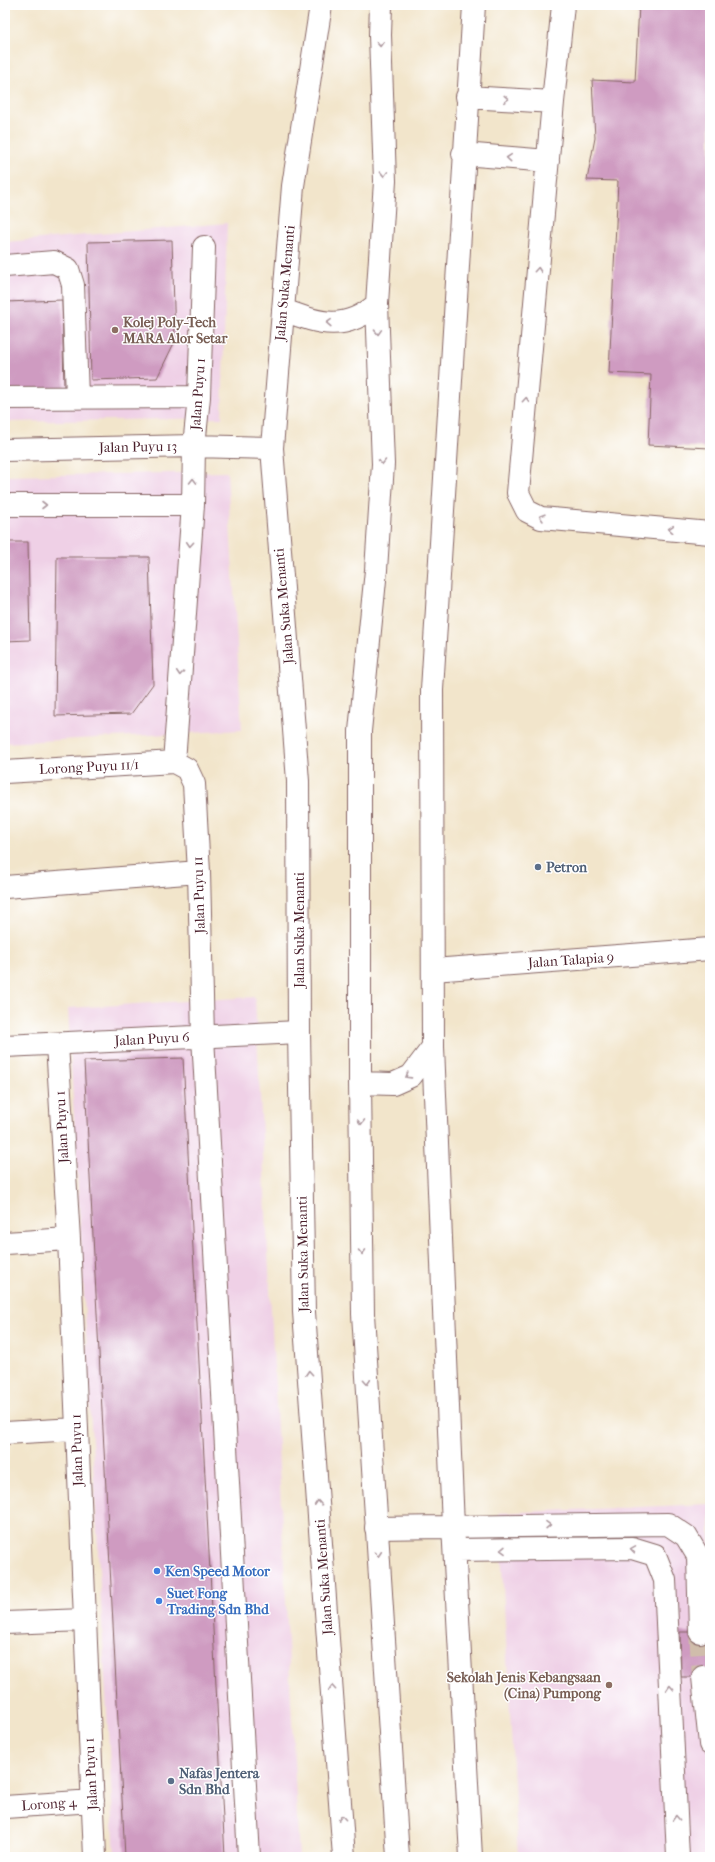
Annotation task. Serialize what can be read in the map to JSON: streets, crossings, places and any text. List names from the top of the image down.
{
  "streets": {
    "street": [
      "Jalan Suka Menanti",
      "Jalan Puyu 1",
      "Jalan Puyu 13",
      "Lorong Puyu 11/1",
      "Jalan Puyu 11",
      "Jalan Talapia 9",
      "Jalan Puyu 6",
      "Lorong 4"
    ]
  },
  "crossings": [
    ["Jalan Suka Menanti", "Jalan Puyu 13"],
    ["Jalan Suka Menanti", "Jalan Puyu 6"],
    ["Jalan Puyu 1", "Jalan Puyu 13"],
    ["Jalan Puyu 1", "Lorong Puyu 11/1"],
    ["Jalan Puyu 1", "Jalan Puyu 11"],
    ["Jalan Puyu 1", "Jalan Puyu 6"],
    ["Jalan Puyu 1", "Lorong 4"],
    ["Lorong Puyu 11/1", "Jalan Puyu 11"],
    ["Jalan Puyu 11", "Jalan Puyu 6"]
  ],
  "places": [
    "Kolej Poly-Tech MARA Alor Setar",
    "Petron",
    "Ken Speed Motor",
    "Suet Fong Trading Sdn Bhd",
    "Sekolah Jenis Kebangsaan (Cina) Pumpong",
    "Nafas Jentera Sdn Bhd"
  ]
}
